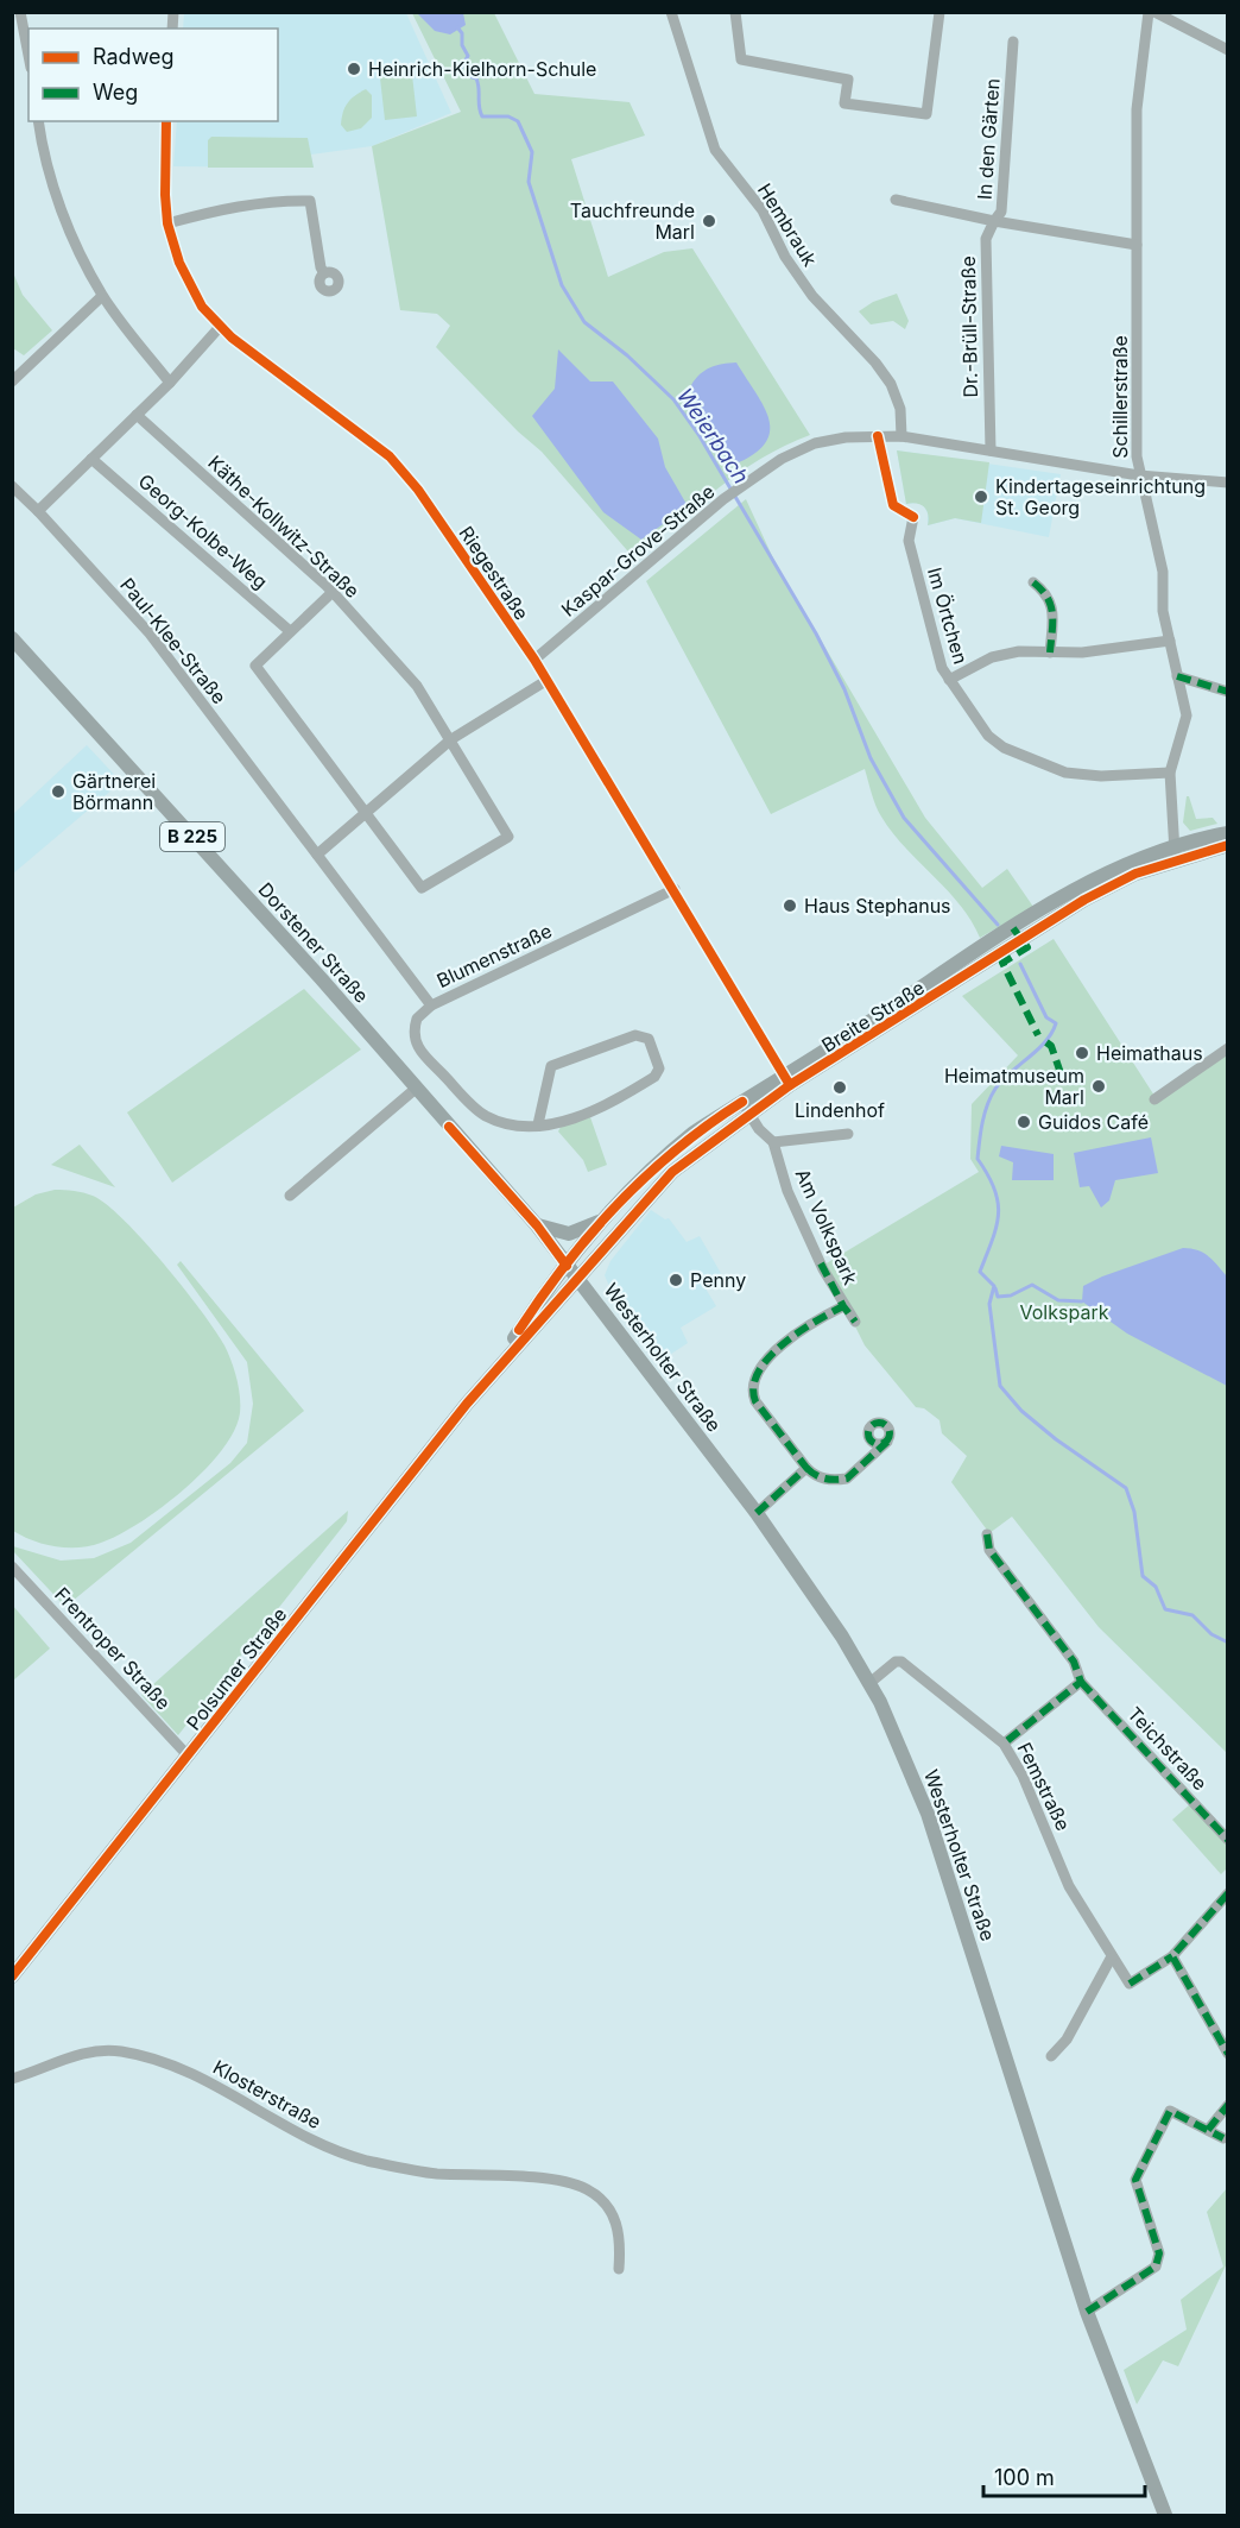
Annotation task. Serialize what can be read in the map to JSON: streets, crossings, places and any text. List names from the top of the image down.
{
  "streets": {
    "main road": [
      "B 225",
      "Dorstener Straße",
      "Breite Straße",
      "Westerholter Straße",
      "Polsumer Straße"
    ],
    "street": [
      "In den Gärten",
      "Hembrauk",
      "Dr.-Brüll-Straße",
      "Schillerstraße",
      "Käthe-Kollwitz-Straße",
      "Georg-Kolbe-Weg",
      "Kaspar-Grove-Straße",
      "Riegestraße",
      "Im Örtchen",
      "Paul-Klee-Straße",
      "Blumenstraße",
      "Am Volkspark",
      "Frentroper Straße",
      "Teichstraße",
      "Femstraße",
      "Klosterstraße"
    ]
  },
  "crossings": [
    ["In den Gärten", "Dr.-Brüll-Straße"],
    ["In den Gärten", "Schillerstraße"],
    ["Hembrauk", "Kaspar-Grove-Straße"],
    ["Dr.-Brüll-Straße", "Kaspar-Grove-Straße"],
    ["Schillerstraße", "Kaspar-Grove-Straße"],
    ["Schillerstraße", "Im Örtchen"],
    ["Schillerstraße", "Breite Straße"],
    ["Kaspar-Grove-Straße", "Riegestraße"],
    ["Riegestraße", "Blumenstraße"],
    ["Riegestraße", "Breite Straße"],
    ["Paul-Klee-Straße", "Blumenstraße"],
    ["Dorstener Straße", "Breite Straße"],
    ["Dorstener Straße", "Westerholter Straße"],
    ["Dorstener Straße", "Polsumer Straße"],
    ["Breite Straße", "Am Volkspark"],
    ["Breite Straße", "Westerholter Straße"],
    ["Breite Straße", "Polsumer Straße"],
    ["Westerholter Straße", "Polsumer Straße"],
    ["Westerholter Straße", "Femstraße"],
    ["Frentroper Straße", "Polsumer Straße"]
  ],
  "water": ["Weierbach"],
  "parks": ["Volkspark"],
  "places": [
    "Heinrich-Kielhorn-Schule",
    "Tauchfreunde Marl",
    "Kindertageseinrichtung St. Georg",
    "Gärtnerei Börmann",
    "Haus Stephanus",
    "Heimathaus",
    "Heimatmuseum Marl",
    "Lindenhof",
    "Guidos Café",
    "Penny"
  ],
  "legend": ["Radweg", "Weg"],
  "scale_bar": "100 m"
}
